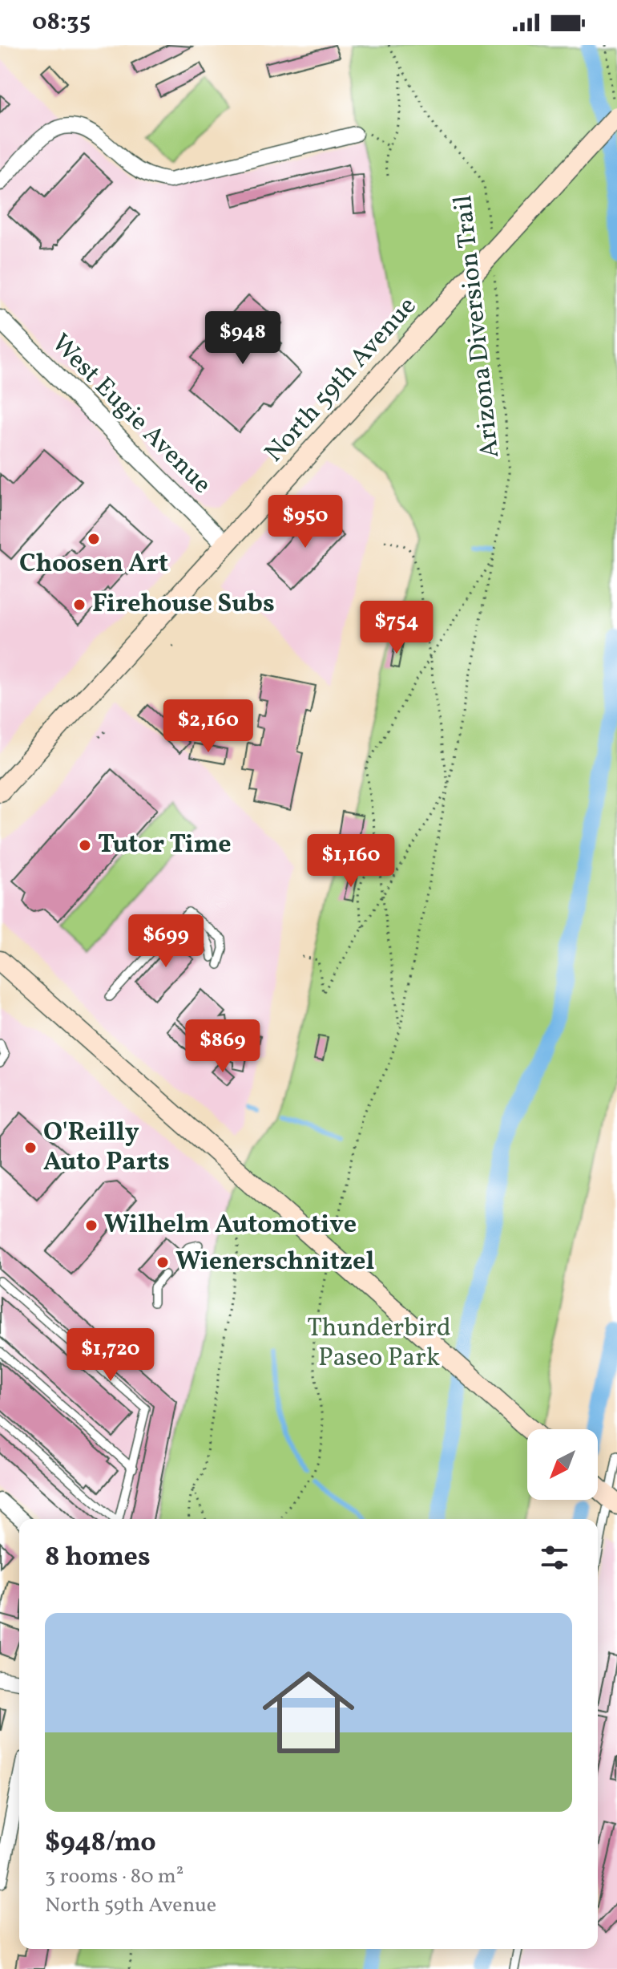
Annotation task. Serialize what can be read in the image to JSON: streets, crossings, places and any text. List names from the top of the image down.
{
  "streets": {
    "main road": ["North 59th Avenue"],
    "street": ["West Eugie Avenue"],
    "path": ["Arizona Diversion Trail"]
  },
  "crossings": [
    ["North 59th Avenue", "West Eugie Avenue"]
  ],
  "parks": ["Thunderbird Paseo Park"],
  "places": [
    "Choosen Art",
    "Firehouse Subs",
    "Tutor Time",
    "O'Reilly Auto Parts",
    "Wilhelm Automotive",
    "Wienerschnitzel"
  ],
  "north": "bottom left",
  "page": {
    "status": "08:35",
    "price": [
      "$948",
      "$950",
      "$754",
      "$2,160",
      "$1,160",
      "$699",
      "$869",
      "$1,720"
    ],
    "heading": "8 homes",
    "list": [
      {
        "name": "$948/mo",
        "note": "3 rooms · 80 m² · North 59th Avenue"
      }
    ]
  }
}
